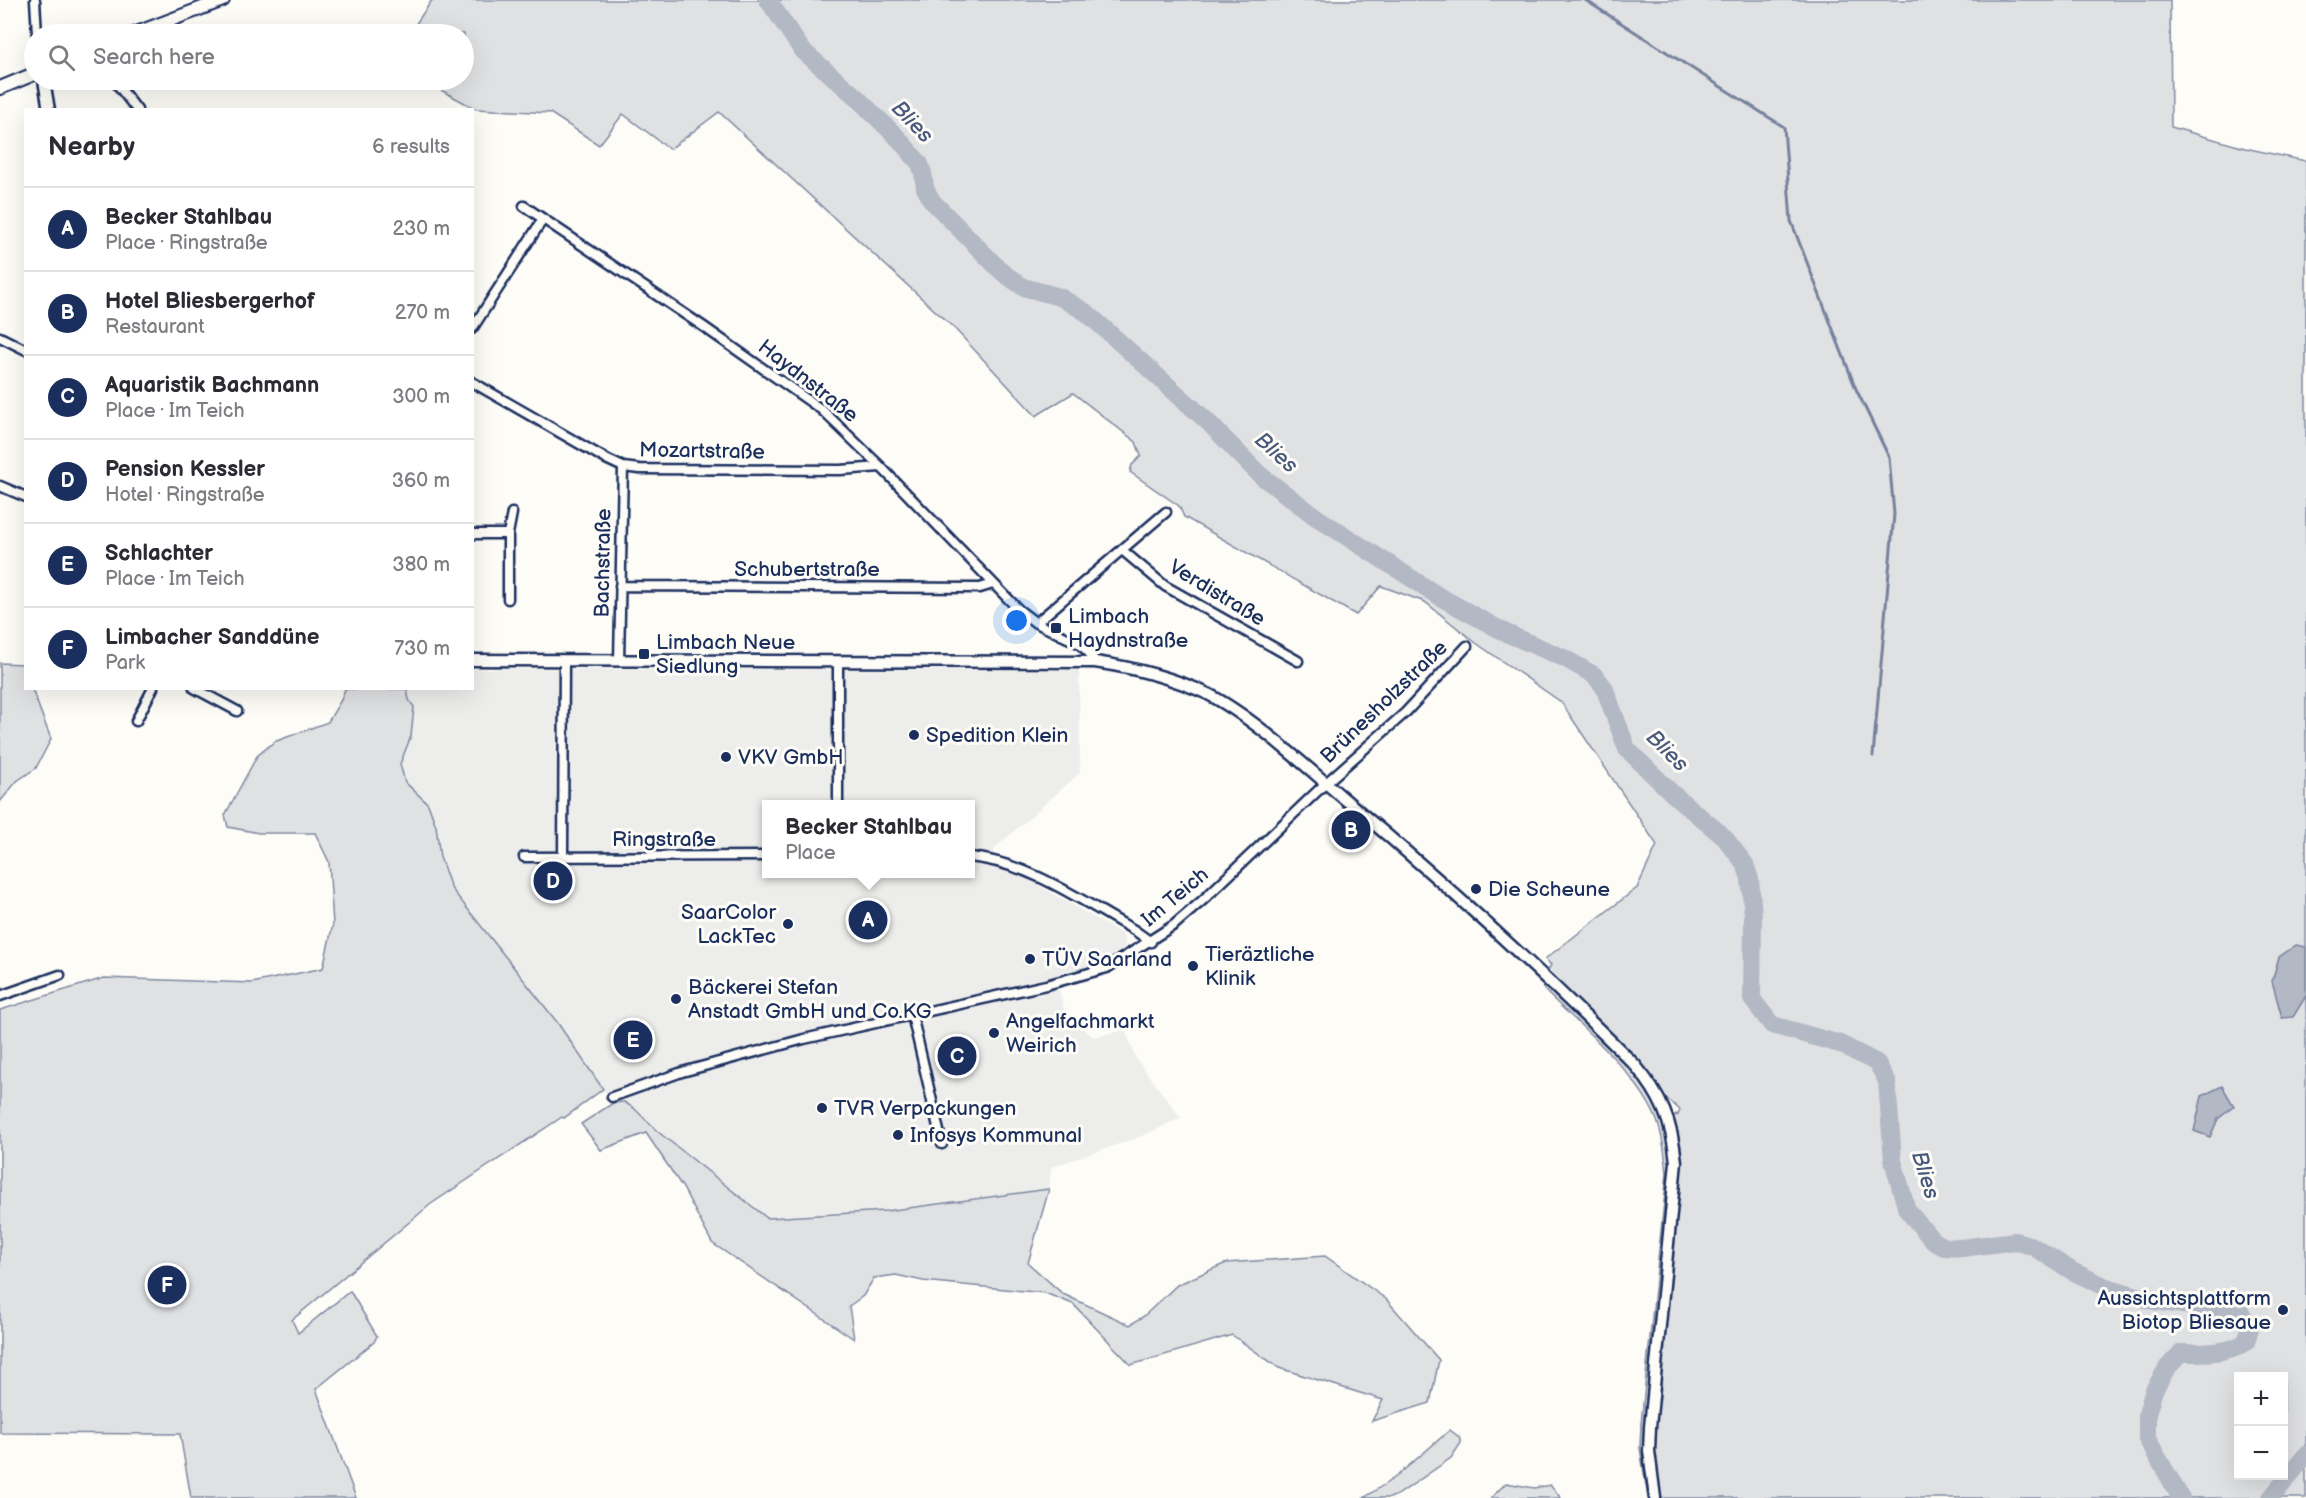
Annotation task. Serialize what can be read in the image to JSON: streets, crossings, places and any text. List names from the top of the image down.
{
  "streets": {
    "street": [
      "Haydnstraße",
      "Mozartstraße",
      "Bachstraße",
      "Schubertstraße",
      "Verdistraße",
      "Brünesholzstraße",
      "Ringstraße",
      "Im Teich"
    ]
  },
  "crossings": [
    ["Haydnstraße", "Mozartstraße"],
    ["Haydnstraße", "Schubertstraße"],
    ["Mozartstraße", "Bachstraße"],
    ["Bachstraße", "Schubertstraße"],
    ["Brünesholzstraße", "Im Teich"]
  ],
  "water": ["Blies"],
  "places": {
    "transit": ["Limbach Haydnstraße", "Limbach Neue Siedlung"],
    "other": [
      "Spedition Klein",
      "VKV GmbH",
      "Die Scheune",
      "SaarColor LackTec",
      "TÜV Saarland",
      "Tieräztliche Klinik",
      "Bäckerei Stefan Anstadt GmbH und Co.KG",
      "Angelfachmarkt Weirich",
      "TVR Verpackungen",
      "Infosys Kommunal",
      "Aussichtsplattform Biotop Bliesaue"
    ]
  },
  "page": {
    "search": "Search here",
    "heading": ["Nearby", "6 results"],
    "list": [
      {
        "mark": "A",
        "name": "Becker Stahlbau",
        "note": "Place · Ringstraße",
        "value": "230 m"
      },
      {
        "mark": "B",
        "name": "Hotel Bliesbergerhof",
        "note": "Restaurant",
        "value": "270 m"
      },
      {
        "mark": "C",
        "name": "Aquaristik Bachmann",
        "note": "Place · Im Teich",
        "value": "300 m"
      },
      {
        "mark": "D",
        "name": "Pension Kessler",
        "note": "Hotel · Ringstraße",
        "value": "360 m"
      },
      {
        "mark": "E",
        "name": "Schlachter",
        "note": "Place · Im Teich",
        "value": "380 m"
      },
      {
        "mark": "F",
        "name": "Limbacher Sanddüne",
        "note": "Park",
        "value": "730 m"
      }
    ],
    "popup": ["Becker Stahlbau", "Place"],
    "pins": [
      "B",
      "D",
      "A",
      "E",
      "C",
      "F"
    ],
    "map_buttons": ["+", "−"]
  }
}
